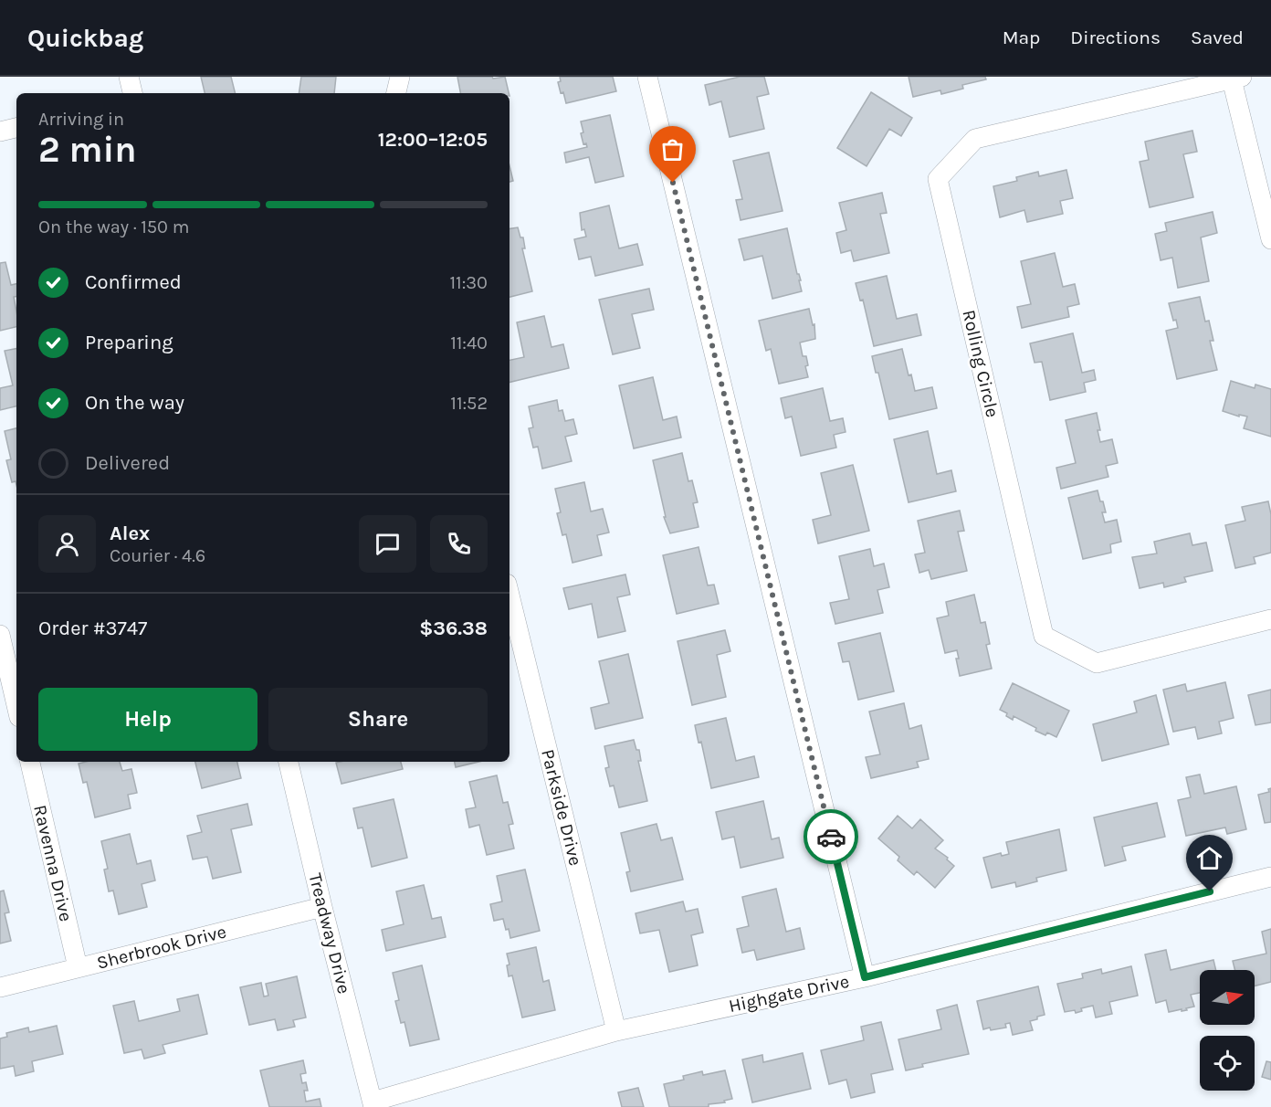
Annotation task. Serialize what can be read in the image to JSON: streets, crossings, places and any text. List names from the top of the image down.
{
  "streets": {
    "street": [
      "Rolling Circle",
      "Parkside Drive",
      "Ravenna Drive",
      "Treadway Drive",
      "Sherbrook Drive",
      "Highgate Drive"
    ]
  },
  "crossings": [
    ["Parkside Drive", "Highgate Drive"],
    ["Ravenna Drive", "Sherbrook Drive"],
    ["Treadway Drive", "Sherbrook Drive"],
    ["Treadway Drive", "Highgate Drive"]
  ],
  "north": "right",
  "page": {
    "header": "Quickbag",
    "nav": ["Map", "Directions", "Saved"],
    "heading": ["2 min", "Arriving in", "12:00–12:05"],
    "panel": [
      "Alex",
      "Courier · 4.6",
      "Order #3747",
      "$36.38"
    ],
    "bar": "On the way · 150 m",
    "list": [
      ["Confirmed", "11:30"],
      ["Preparing", "11:40"],
      ["On the way", "11:52"],
      "Delivered"
    ],
    "buttons": ["Help", "Share"]
  }
}
